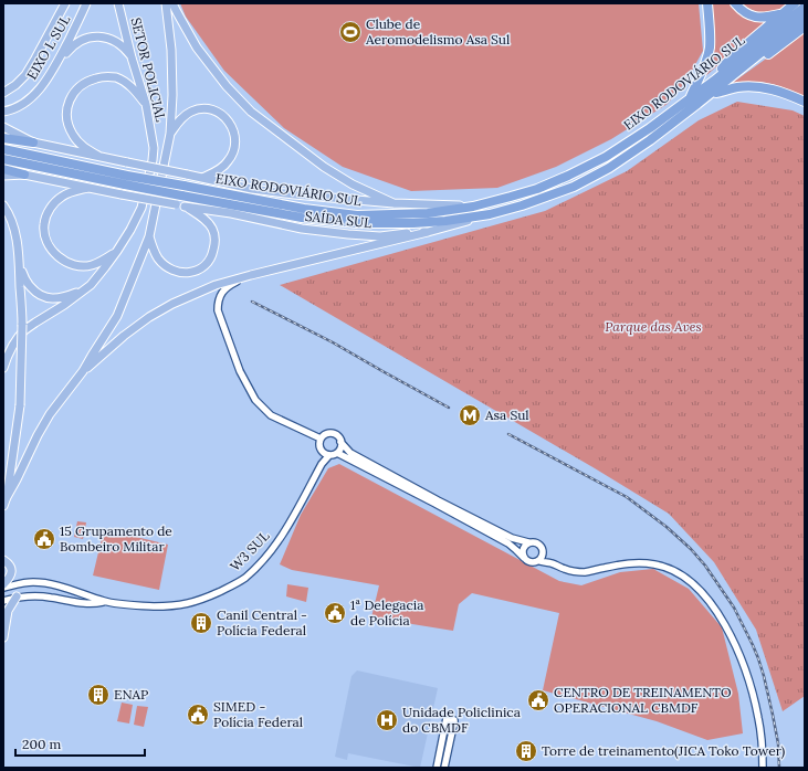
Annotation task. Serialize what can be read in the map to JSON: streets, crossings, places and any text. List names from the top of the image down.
{
  "streets": {
    "highway": ["EIXO RODOVIÁRIO SUL"],
    "main road": ["EIXO L SUL", "SETOR POLICIAL", "SAÍDA SUL"],
    "street": ["W3 SUL"]
  },
  "crossings": [
    ["EIXO RODOVIÁRIO SUL", "SAÍDA SUL"]
  ],
  "parks": ["Parque das Aves"],
  "places": {
    "sports": ["Clube de Aeromodelismo Asa Sul"],
    "metro station": ["Asa Sul"],
    "public building": [
      "15 Grupamento de Bombeiro Militar",
      "1ª Delegacia de Polícia",
      "CENTRO DE TREINAMENTO OPERACIONAL CBMDF",
      "SIMED - Polícia Federal"
    ],
    "building": ["Canil Central - Polícia Federal", "ENAP", "Torre de treinamento(JICA Toko Tower)"],
    "hospital": ["Unidade Policlinica do CBMDF"]
  },
  "scale_bar": "200 m"
}
